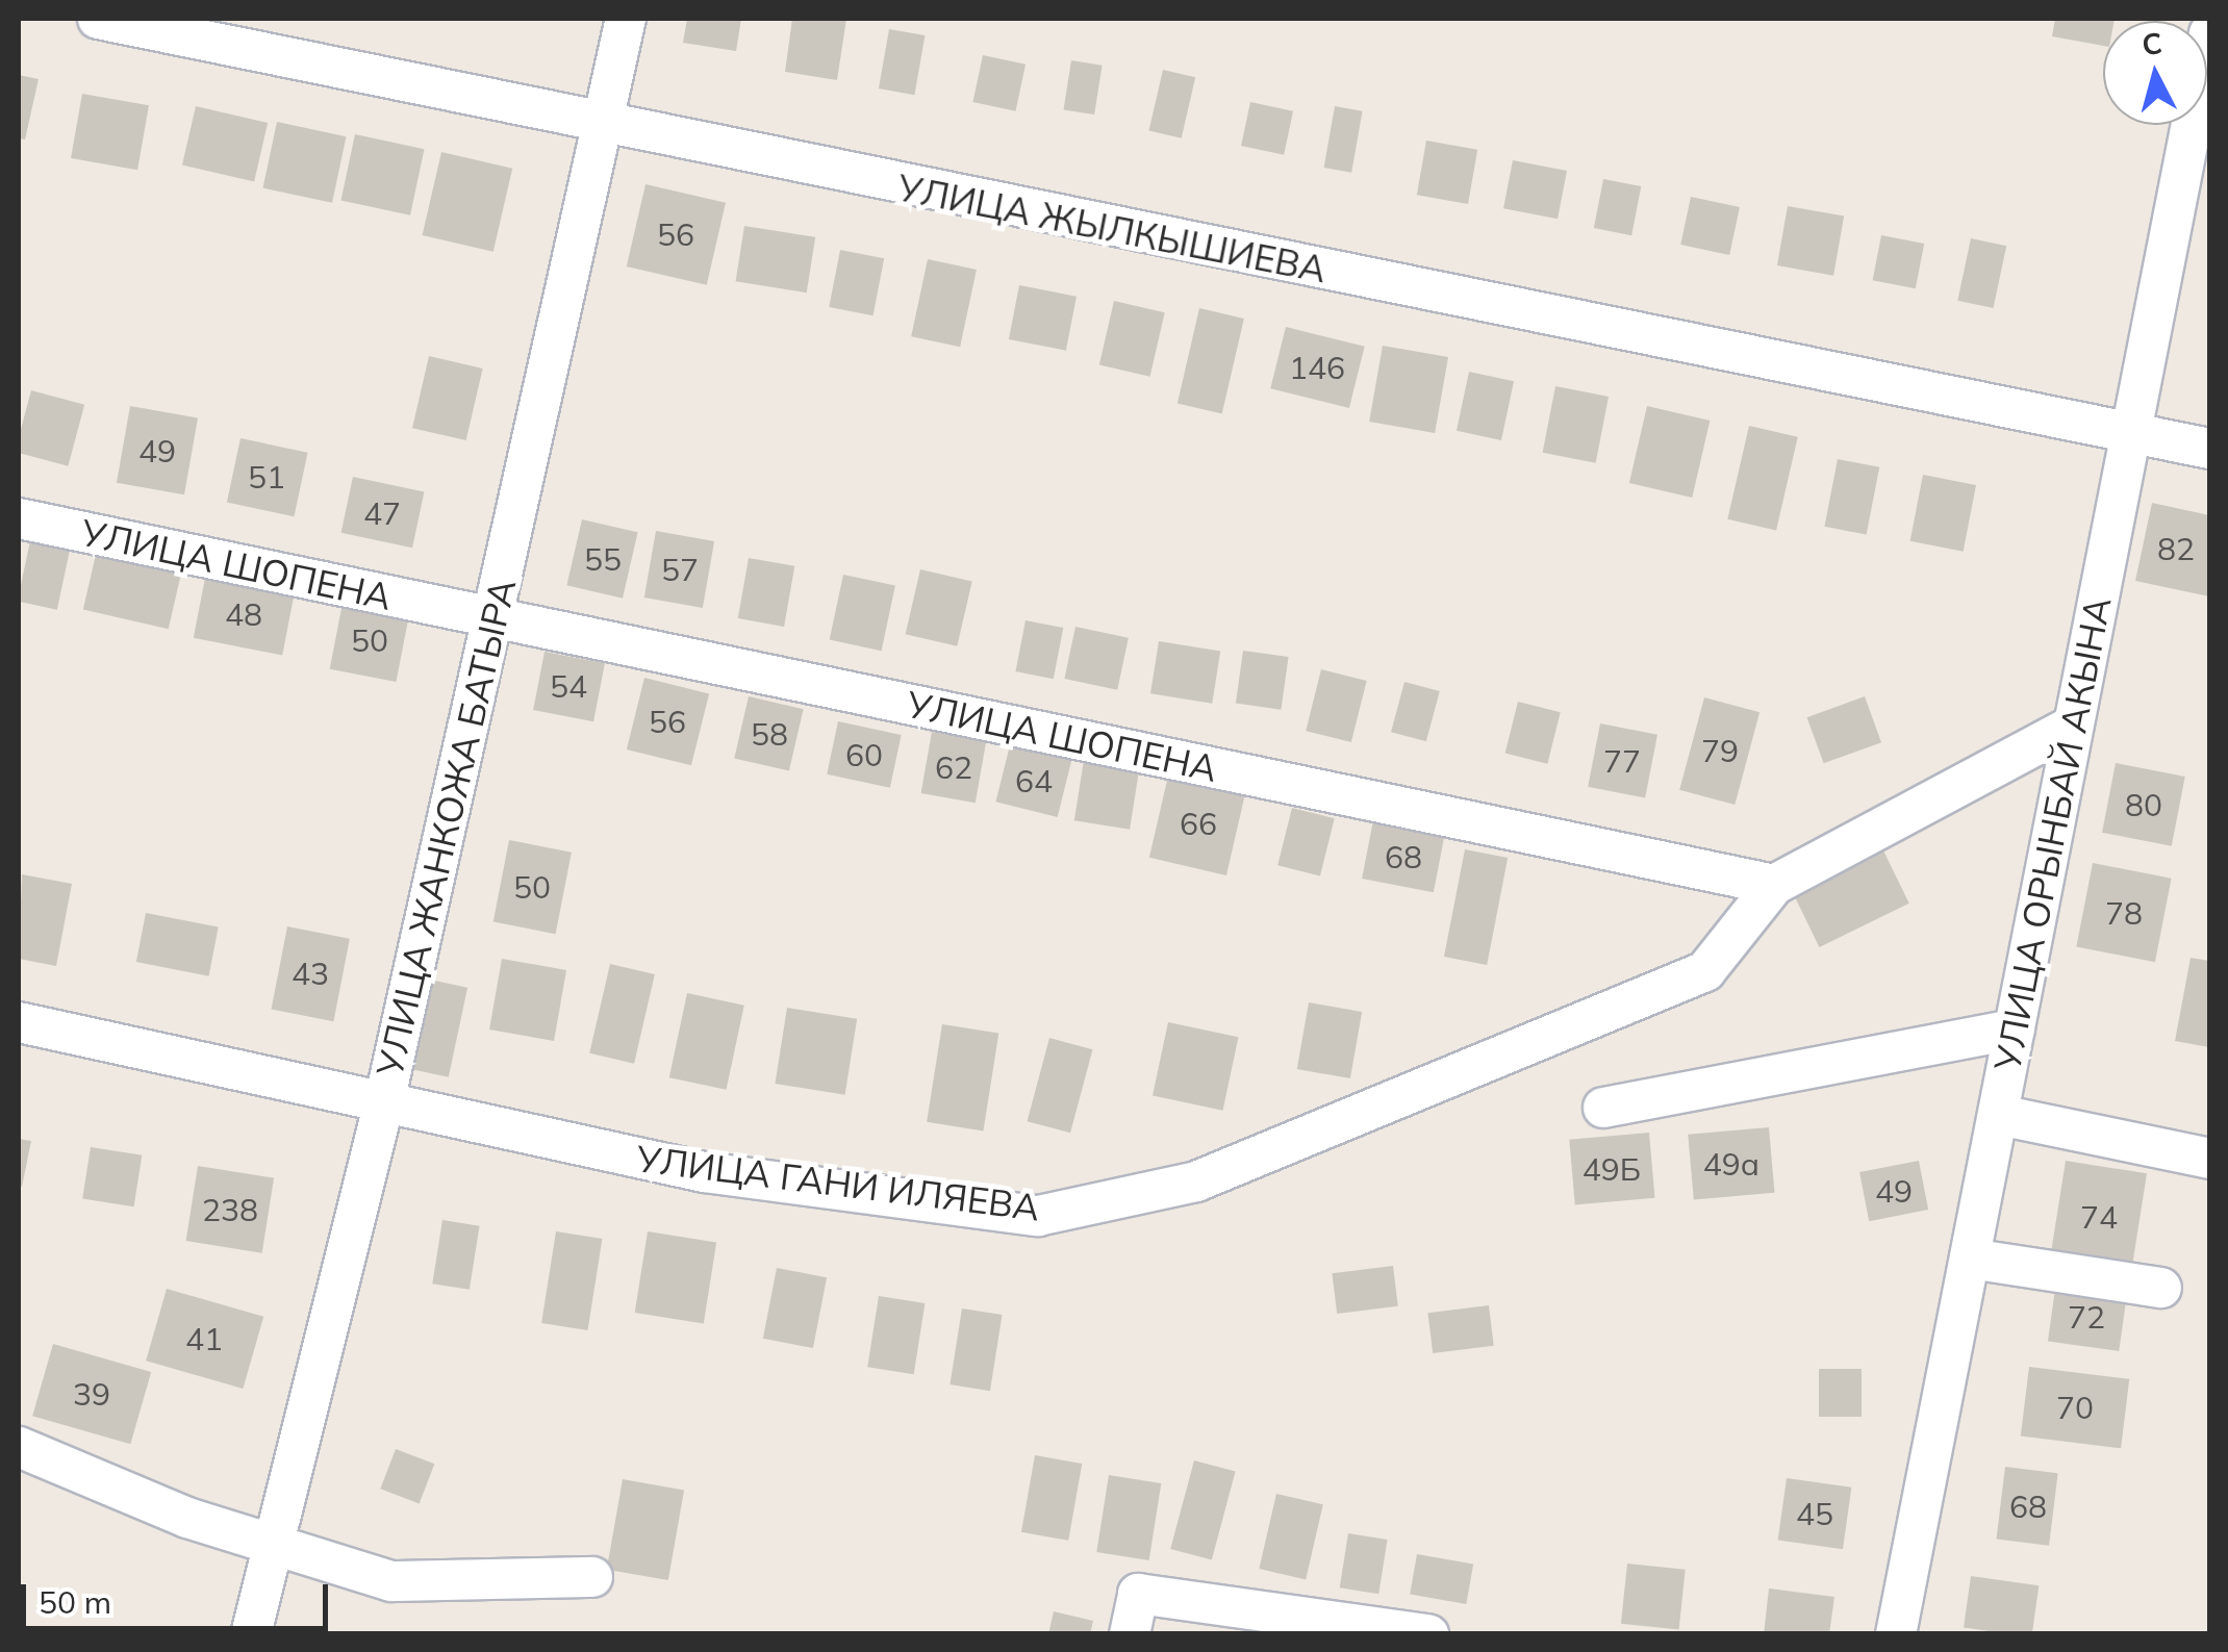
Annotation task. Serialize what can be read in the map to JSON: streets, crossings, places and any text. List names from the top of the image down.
{
  "streets": {
    "street": [
      "УЛИЦА ЖЫЛКЫШИЕВА",
      "УЛИЦА ШОПЕНА",
      "УЛИЦА ЖАНКОЖА БАТЫРА",
      "УЛИЦА ОРЫНБАЙ АКЫНА",
      "УЛИЦА ГАНИ ИЛЯЕВА"
    ]
  },
  "crossings": [
    ["УЛИЦА ЖЫЛКЫШИЕВА", "УЛИЦА ЖАНКОЖА БАТЫРА"],
    ["УЛИЦА ЖЫЛКЫШИЕВА", "УЛИЦА ОРЫНБАЙ АКЫНА"],
    ["УЛИЦА ШОПЕНА", "УЛИЦА ЖАНКОЖА БАТЫРА"],
    ["УЛИЦА ШОПЕНА", "УЛИЦА ГАНИ ИЛЯЕВА"],
    ["УЛИЦА ЖАНКОЖА БАТЫРА", "УЛИЦА ГАНИ ИЛЯЕВА"]
  ],
  "house_numbers": [
    "56",
    "146",
    "49",
    "51",
    "47",
    "82",
    "55",
    "57",
    "48",
    "50",
    "54",
    "56",
    "58",
    "79",
    "60",
    "77",
    "62",
    "64",
    "80",
    "66",
    "68",
    "50",
    "78",
    "43",
    "49а",
    "49Б",
    "49",
    "238",
    "74",
    "72",
    "41",
    "39",
    "70",
    "68",
    "45"
  ],
  "scale_bar": "50 m",
  "north": "top"
}
